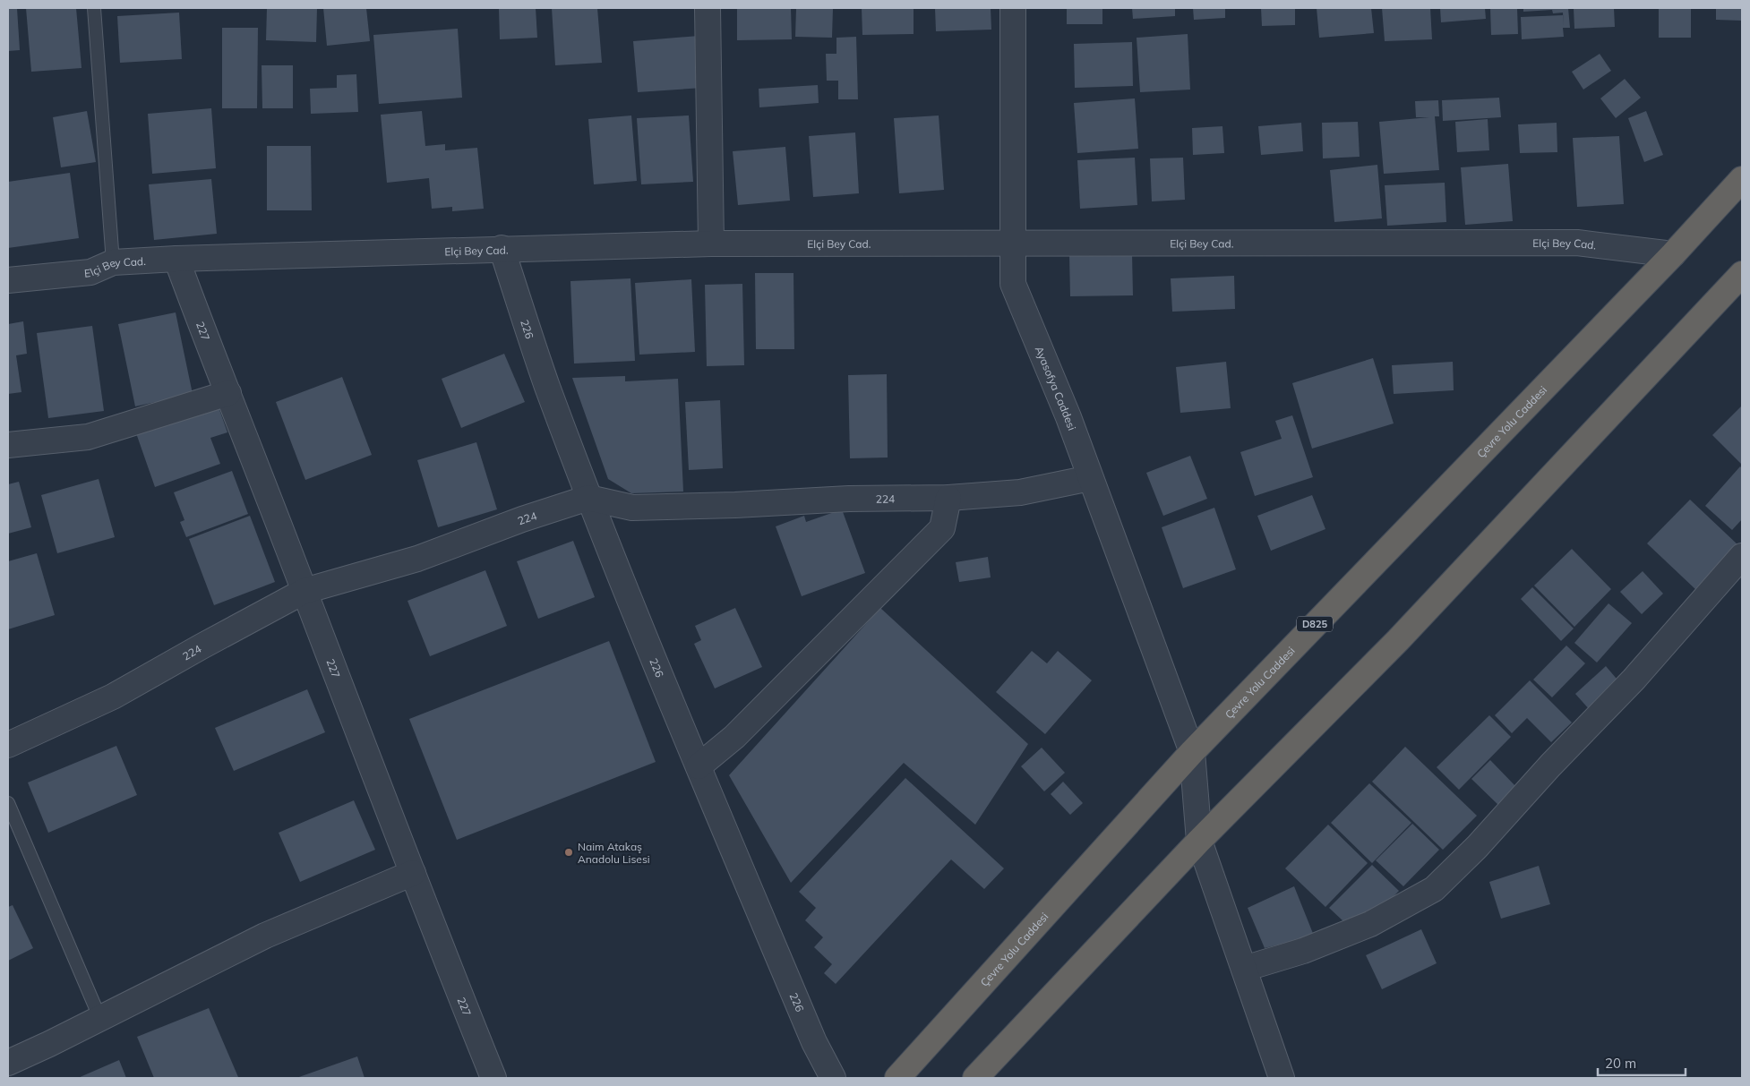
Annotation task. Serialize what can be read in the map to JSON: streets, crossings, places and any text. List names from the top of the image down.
{
  "streets": {
    "highway": ["Çevre Yolu Caddesi", "D825"],
    "street": [
      "Elçi Bey Cad.",
      "226",
      "227",
      "Ayasofya Caddesi",
      "224"
    ]
  },
  "crossings": [
    ["Elçi Bey Cad.", "226"],
    ["Elçi Bey Cad.", "227"],
    ["Elçi Bey Cad.", "Ayasofya Caddesi"],
    ["Elçi Bey Cad.", "Çevre Yolu Caddesi"],
    ["226", "224"],
    ["227", "224"],
    ["Ayasofya Caddesi", "Çevre Yolu Caddesi"],
    ["Ayasofya Caddesi", "224"]
  ],
  "places": ["Naim Atakaş Anadolu Lisesi"],
  "scale_bar": "20 m"
}
